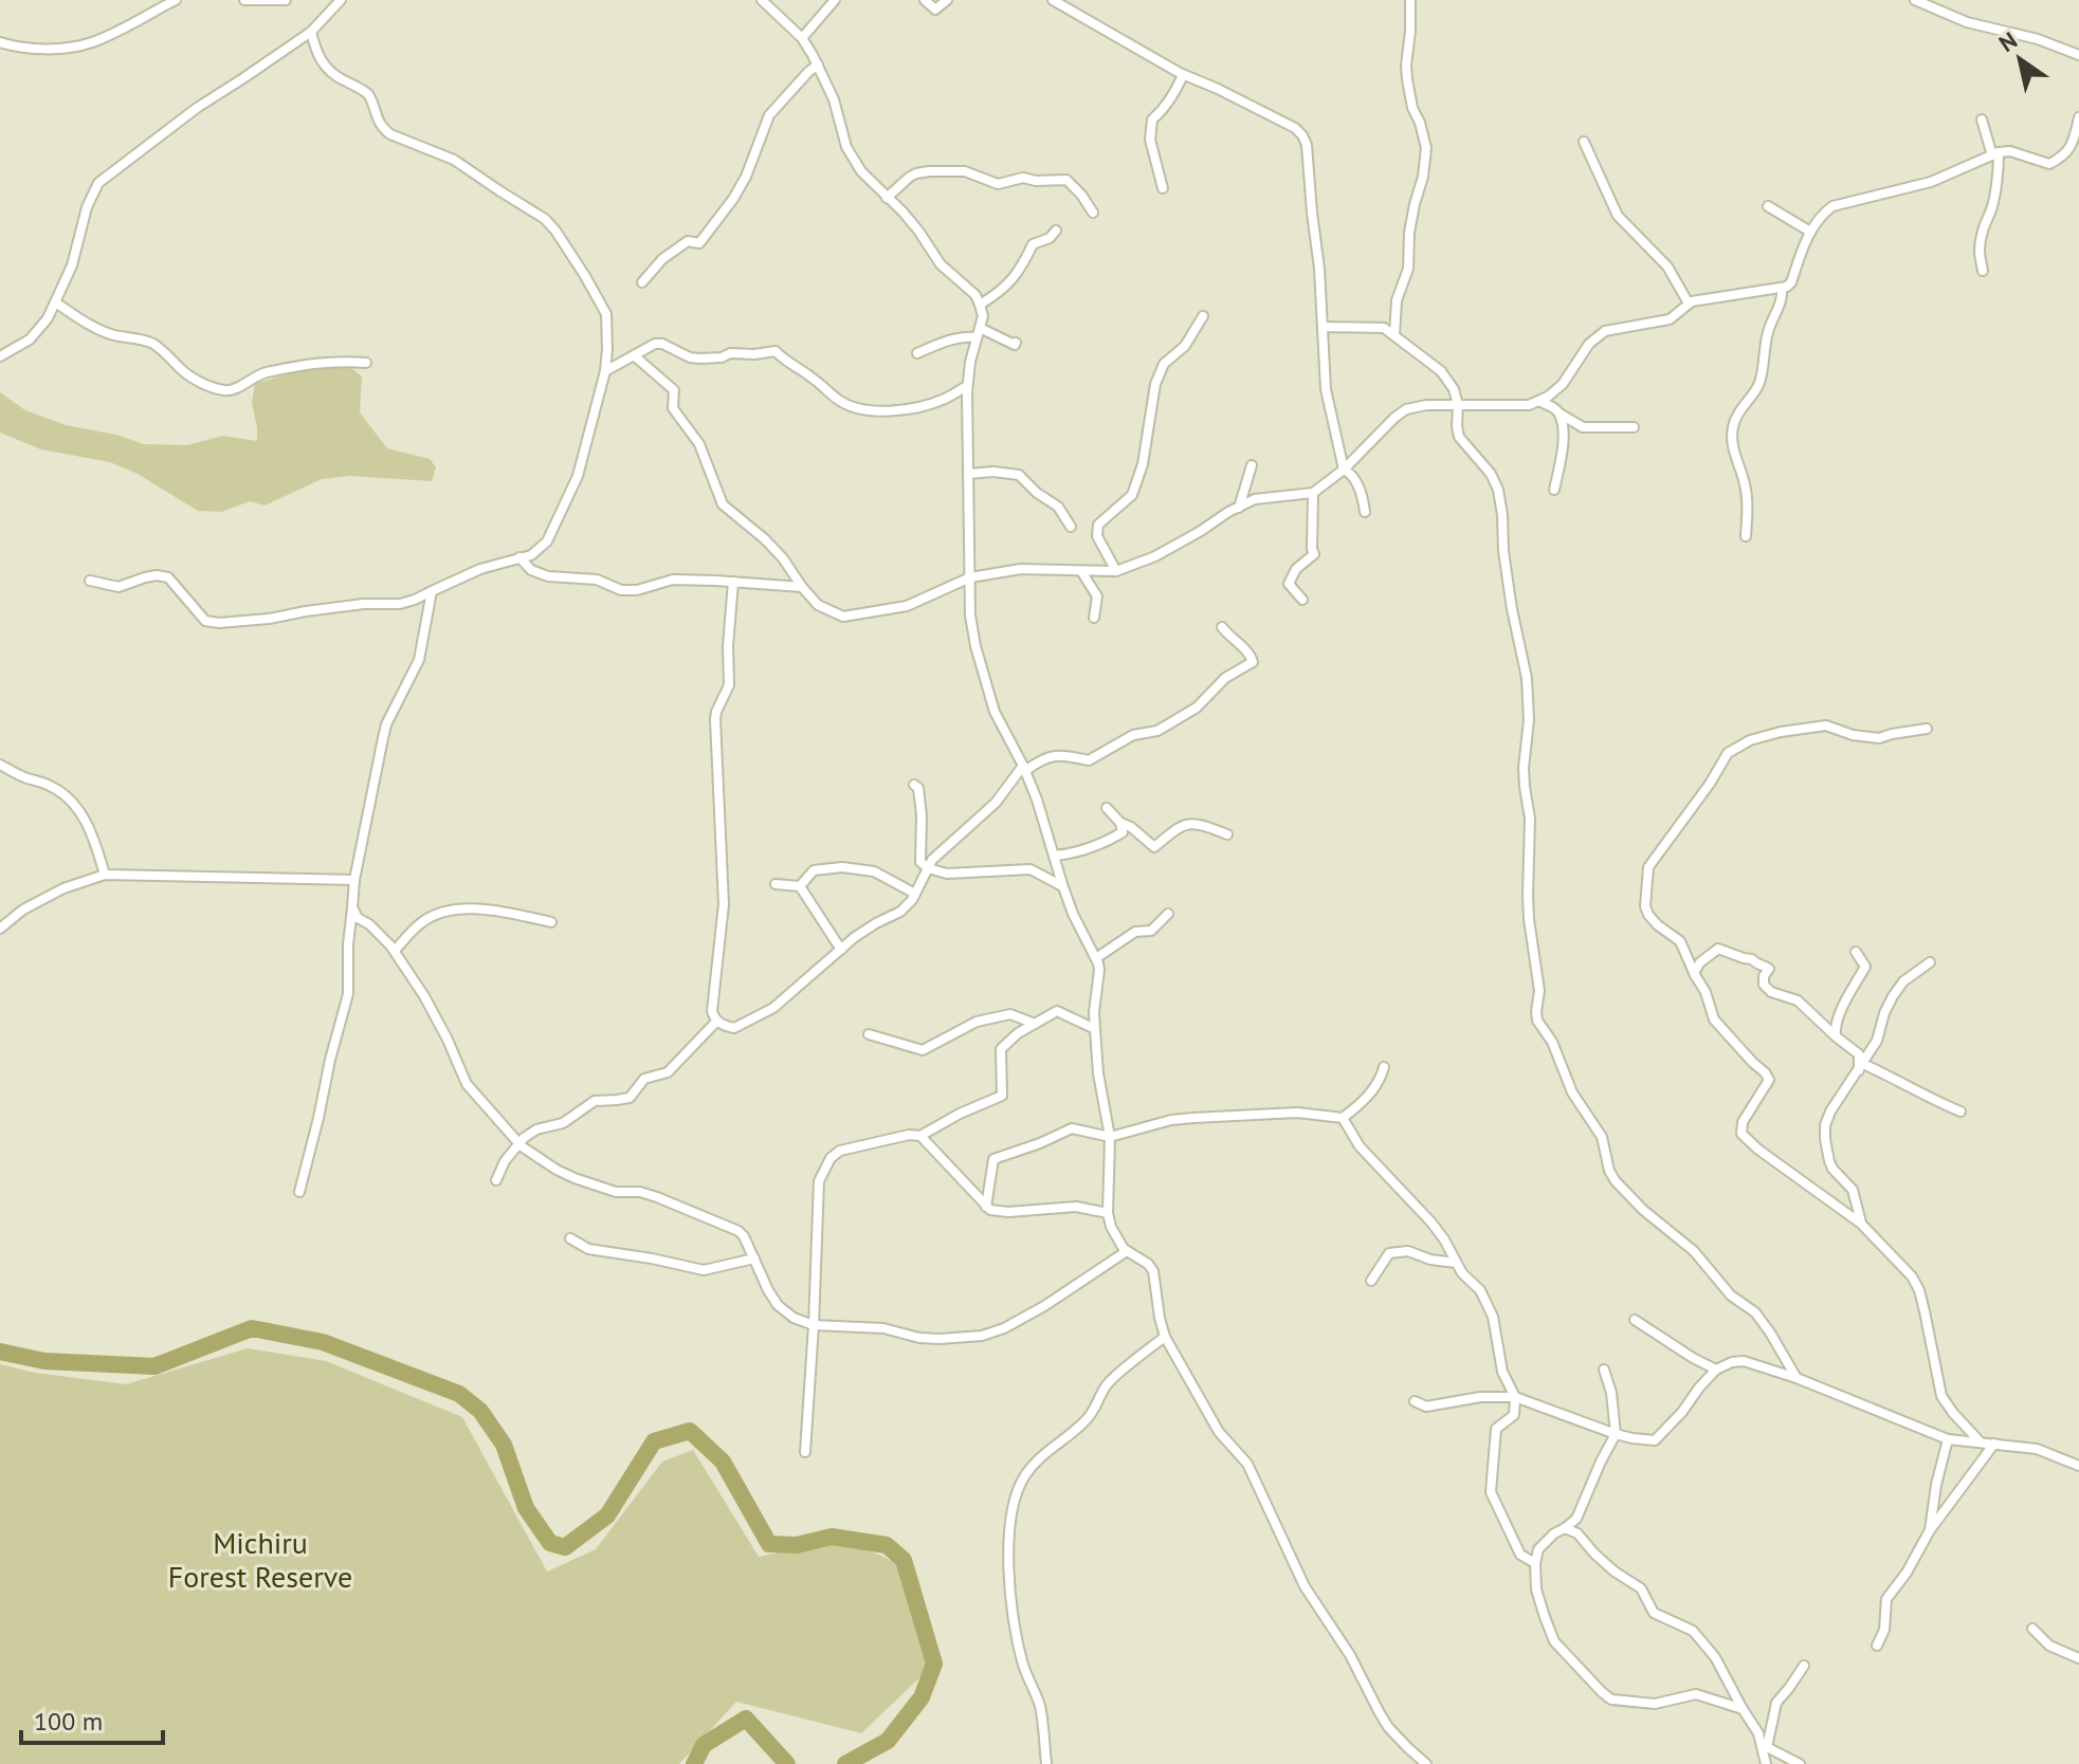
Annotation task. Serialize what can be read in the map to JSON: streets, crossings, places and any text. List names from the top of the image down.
{
  "parks": ["Michiru Forest Reserve"],
  "scale_bar": "100 m",
  "north": "top left"
}
